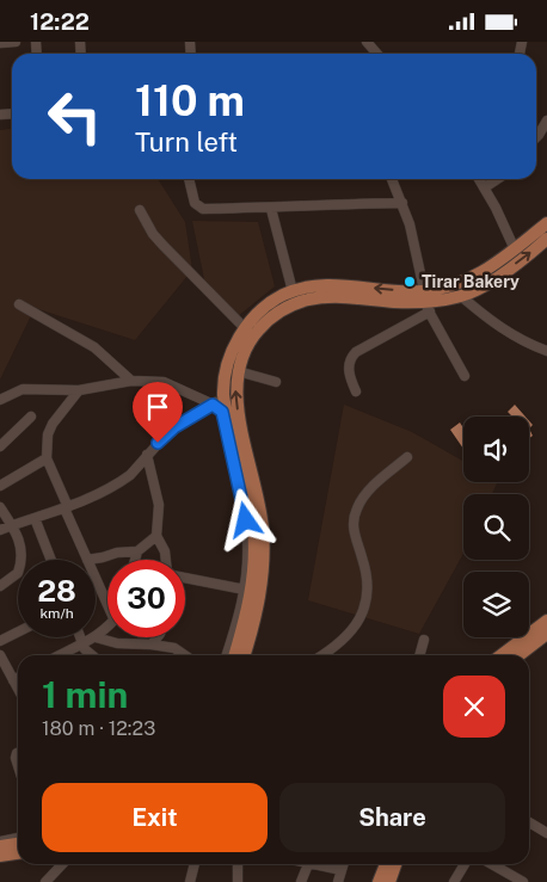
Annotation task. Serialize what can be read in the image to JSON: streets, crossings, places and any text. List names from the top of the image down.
{
  "places": ["Tirar Bakery"],
  "page": {
    "status": "12:22",
    "turn": ["110 m", "Turn left"],
    "speed": "28 km/h",
    "limit": "30",
    "heading": ["1 min", "180 m · 12:23"],
    "buttons": ["Exit", "Share"]
  }
}
